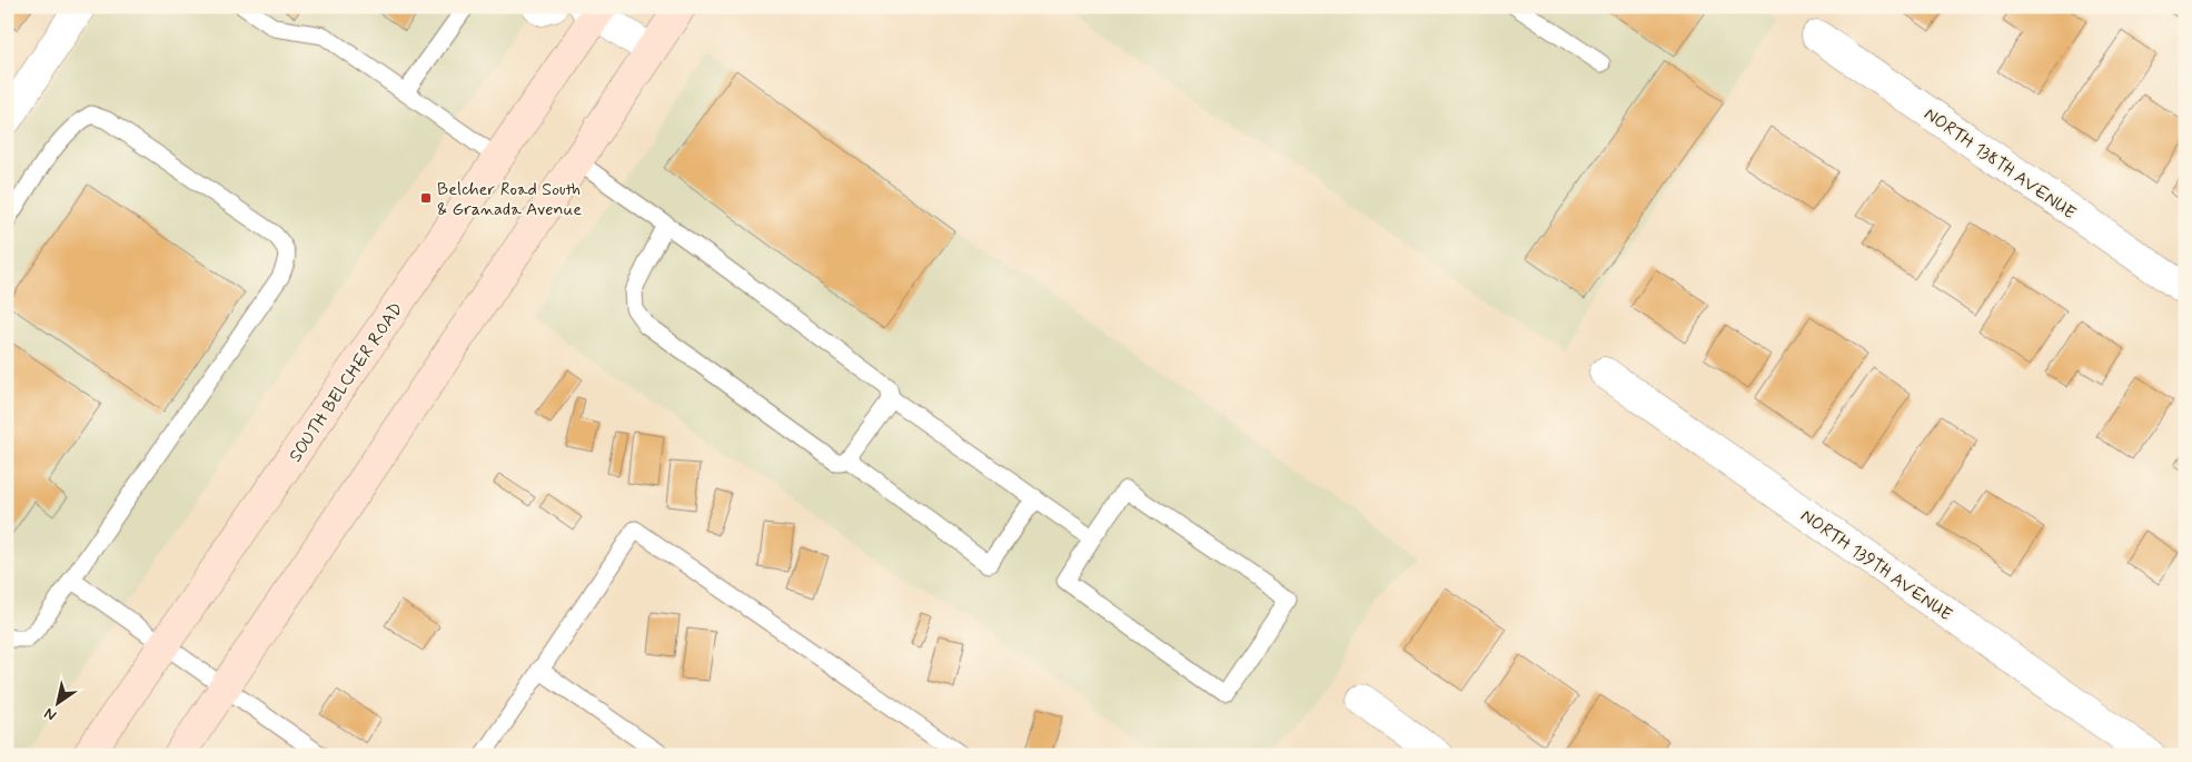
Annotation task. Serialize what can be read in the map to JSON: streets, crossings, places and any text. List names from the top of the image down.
{
  "streets": {
    "main road": ["SOUTH BELCHER ROAD"],
    "street": ["NORTH 138TH AVENUE", "NORTH 139TH AVENUE"]
  },
  "places": {
    "transit": ["Belcher Road South & Granada Avenue"]
  },
  "north": "bottom left"
}
